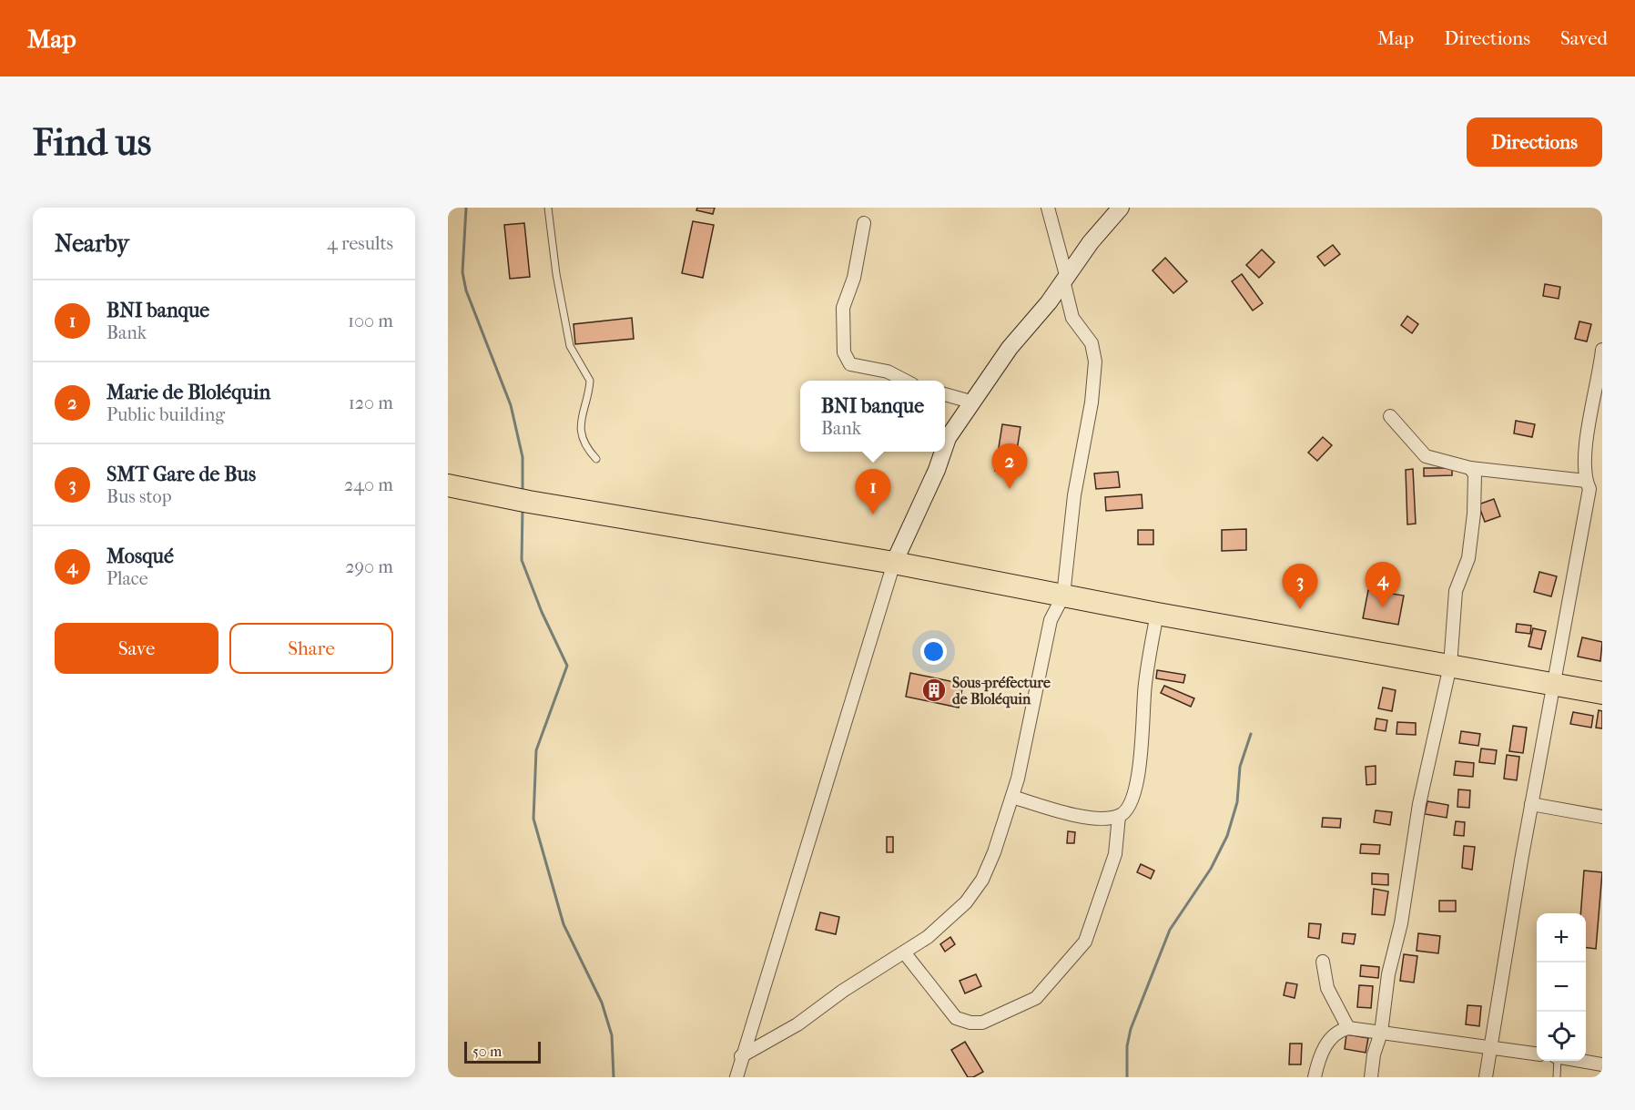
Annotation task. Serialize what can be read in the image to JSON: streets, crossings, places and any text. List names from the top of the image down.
{
  "places": {
    "building": ["Sous-préfecture de Bloléquin"]
  },
  "scale_bar": "50 m",
  "page": {
    "header": "Map",
    "nav": ["Map", "Directions", "Saved"],
    "buttons": [
      "Directions",
      ["Save", "Share"]
    ],
    "title": "Find us",
    "heading": ["Nearby", "4 results"],
    "list": [
      {
        "mark": "1",
        "name": "BNI banque",
        "note": "Bank",
        "value": "100 m"
      },
      {
        "mark": "2",
        "name": "Marie de Bloléquin",
        "note": "Public building",
        "value": "120 m"
      },
      {
        "mark": "3",
        "name": "SMT Gare de Bus",
        "note": "Bus stop",
        "value": "240 m"
      },
      {
        "mark": "4",
        "name": "Mosqué",
        "note": "Place",
        "value": "290 m"
      }
    ],
    "popup": ["BNI banque", "Bank"],
    "pins": [
      "2",
      "1",
      "4",
      "3"
    ],
    "map_buttons": ["+", "−"],
    "scale": "50 m"
  }
}
